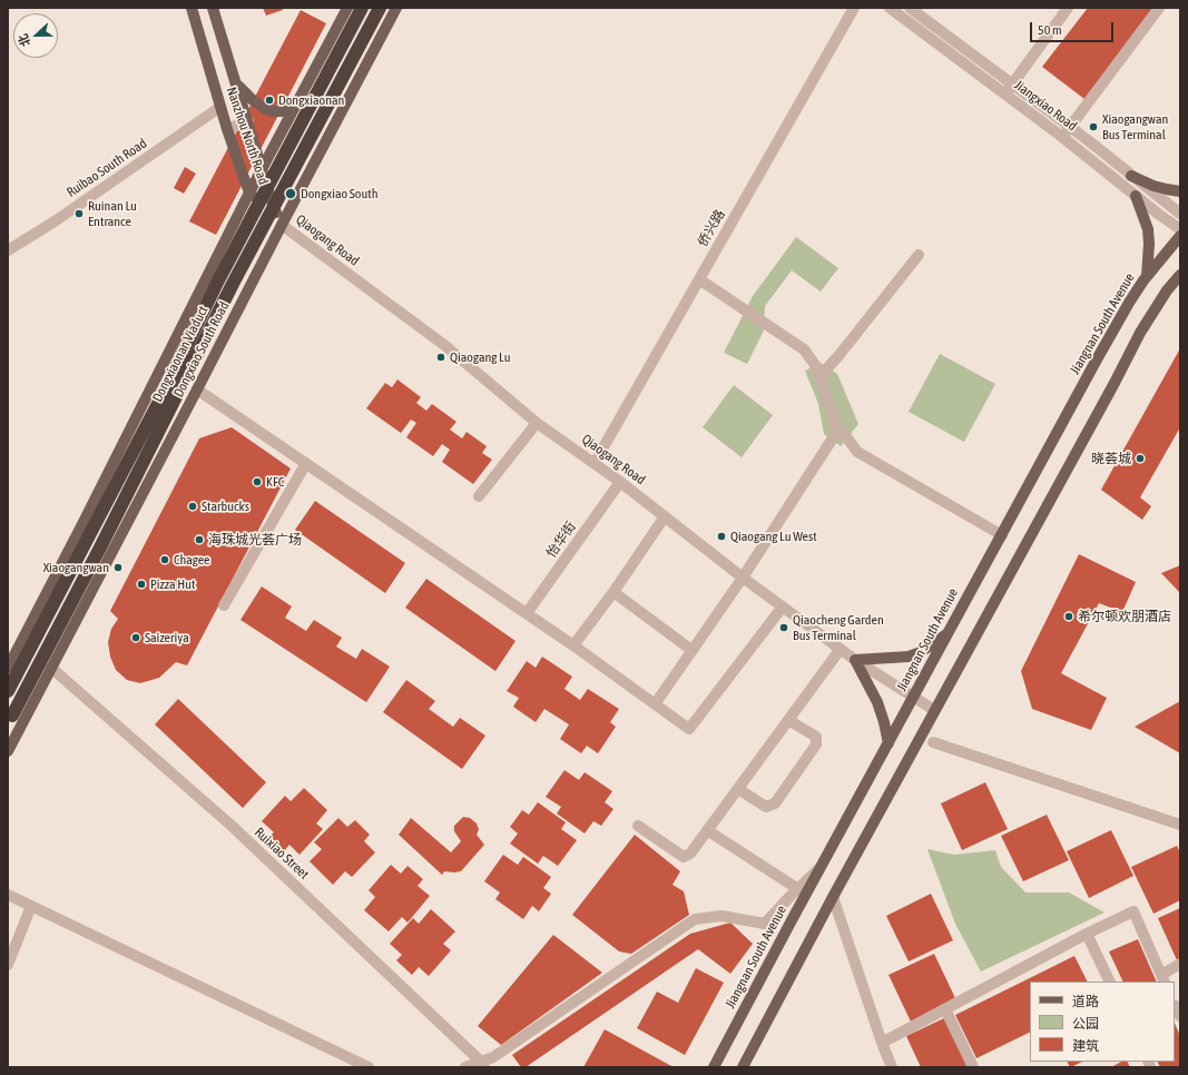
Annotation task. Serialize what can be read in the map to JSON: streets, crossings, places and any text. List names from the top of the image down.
{
  "streets": {
    "highway": ["Dongxiaonan Viaduct"],
    "main road": ["Nanzhou North Road", "Jiangnan South Avenue", "Dongxiao South Road"],
    "street": [
      "Jiangxiao Road",
      "Ruibao South Road",
      "侨兴路",
      "Qiaogang Road",
      "怡华街",
      "Ruixiao Street"
    ]
  },
  "crossings": [
    ["Nanzhou North Road", "Ruibao South Road"],
    ["Nanzhou North Road", "Qiaogang Road"],
    ["Nanzhou North Road", "Dongxiao South Road"],
    ["侨兴路", "Qiaogang Road"],
    ["Qiaogang Road", "Jiangnan South Avenue"],
    ["Qiaogang Road", "Dongxiao South Road"],
    ["Qiaogang Road", "怡华街"],
    ["Dongxiao South Road", "Ruixiao Street"]
  ],
  "places": [
    "Dongxiaonan",
    "Xiaogangwan Bus Terminal",
    "Dongxiao South",
    "Ruinan Lu Entrance",
    "Qiaogang Lu",
    "晓荟城",
    "KFC",
    "Starbucks",
    "Qiaogang Lu West",
    "海珠城光荟广场",
    "Chagee",
    "Xiaogangwan",
    "Pizza Hut",
    "希尔顿欢朋酒店",
    "Qiaocheng Garden Bus Terminal",
    "Saizeriya"
  ],
  "legend": ["道路", "公园", "建筑"],
  "scale_bar": "50 m",
  "north": "left"
}
